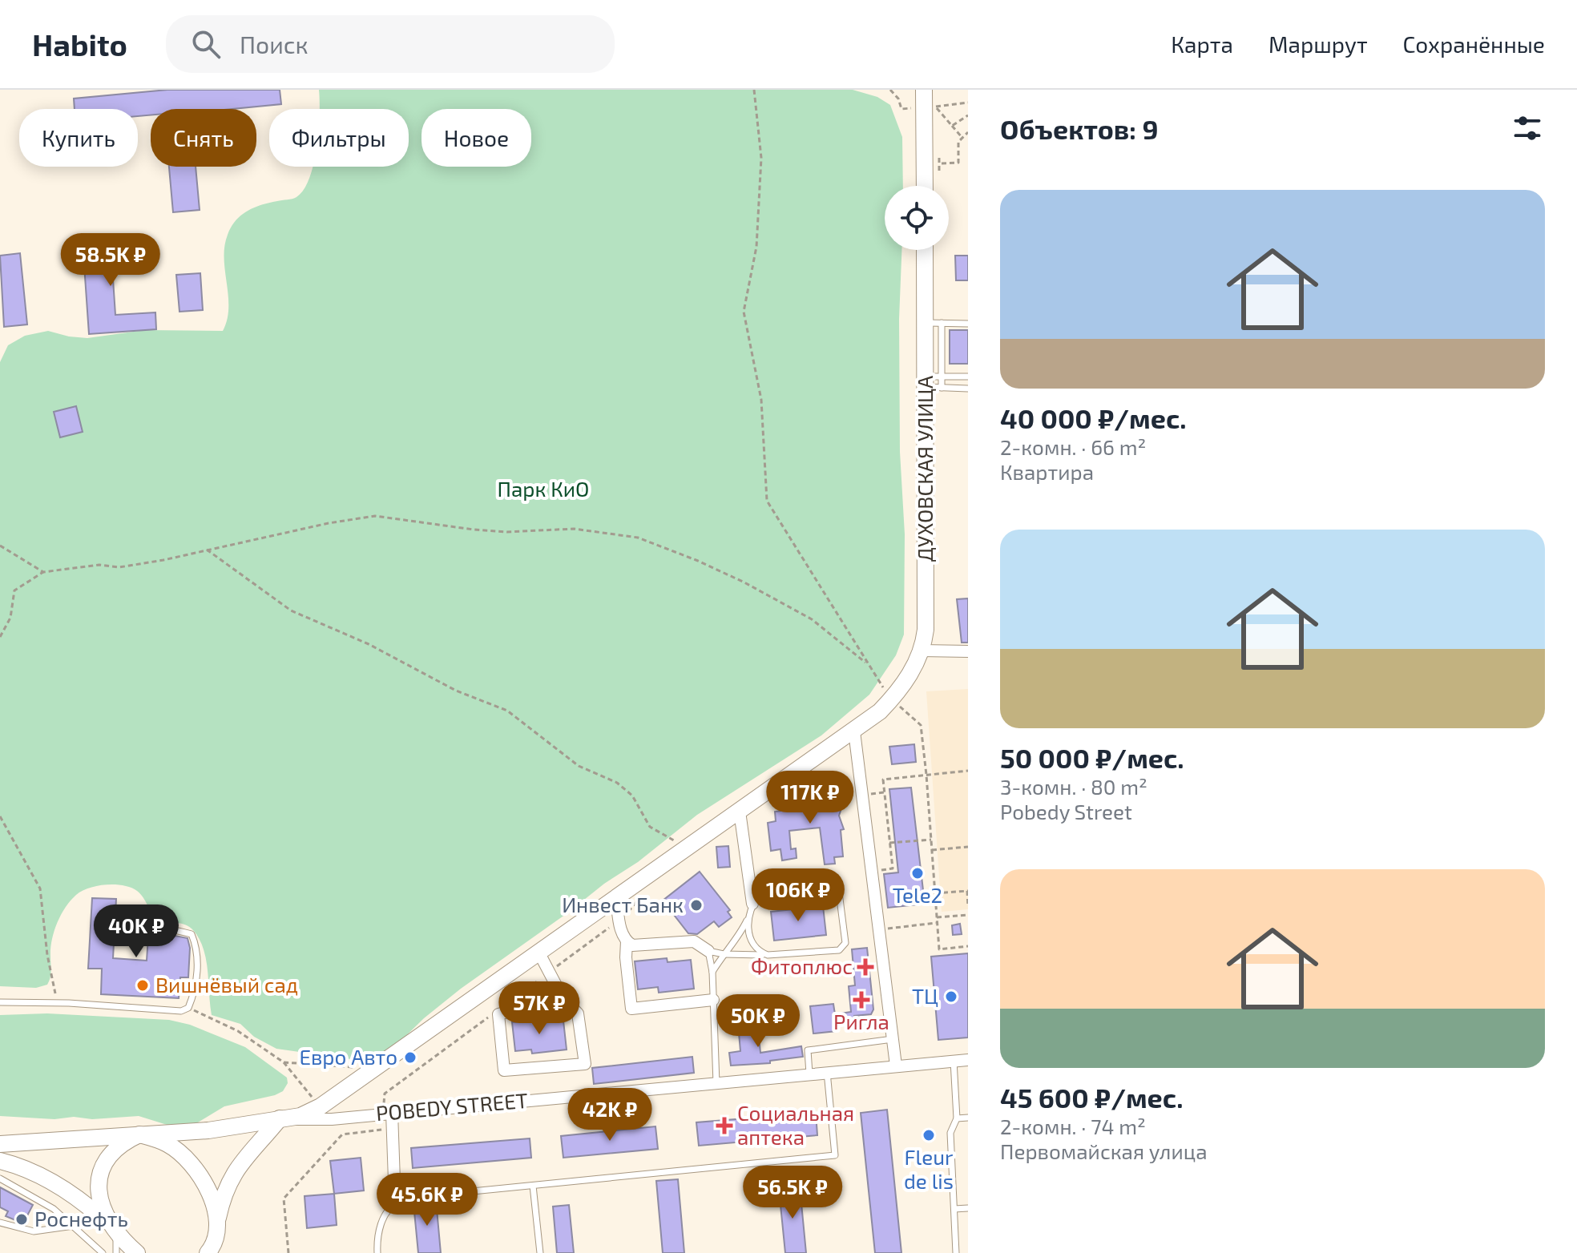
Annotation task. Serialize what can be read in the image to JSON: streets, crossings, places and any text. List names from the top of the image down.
{
  "streets": {
    "street": ["ДУХОВСКАЯ УЛИЦА", "POBEDY STREET"]
  },
  "parks": ["Парк КиО"],
  "places": {
    "other": [
      "Tele2",
      "Инвест Банк",
      "Вишнёвый сад",
      "ТЦ",
      "Евро Авто",
      "Fleur de lis",
      "Роснефть"
    ],
    "health": ["Фитоплюс", "Ригла", "Социальная аптека"]
  },
  "page": {
    "header": "Habito",
    "search": "Поиск",
    "nav": ["Карта", "Маршрут", "Сохранённые"],
    "heading": "Объектов: 9",
    "chip": [
      "Купить",
      "Снять",
      "Фильтры",
      "Новое"
    ],
    "list": [
      {
        "name": "40 000 ₽/мес.",
        "note": "2-комн. · 66 m² · Квартира"
      },
      {
        "name": "50 000 ₽/мес.",
        "note": "3-комн. · 80 m² · Pobedy Street"
      },
      {
        "name": "45 600 ₽/мес.",
        "note": "2-комн. · 74 m² · Первомайская улица"
      }
    ],
    "price": [
      "58.5K ₽",
      "117K ₽",
      "106K ₽",
      "40K ₽",
      "57K ₽",
      "50K ₽",
      "42K ₽",
      "56.5K ₽",
      "45.6K ₽"
    ]
  }
}
